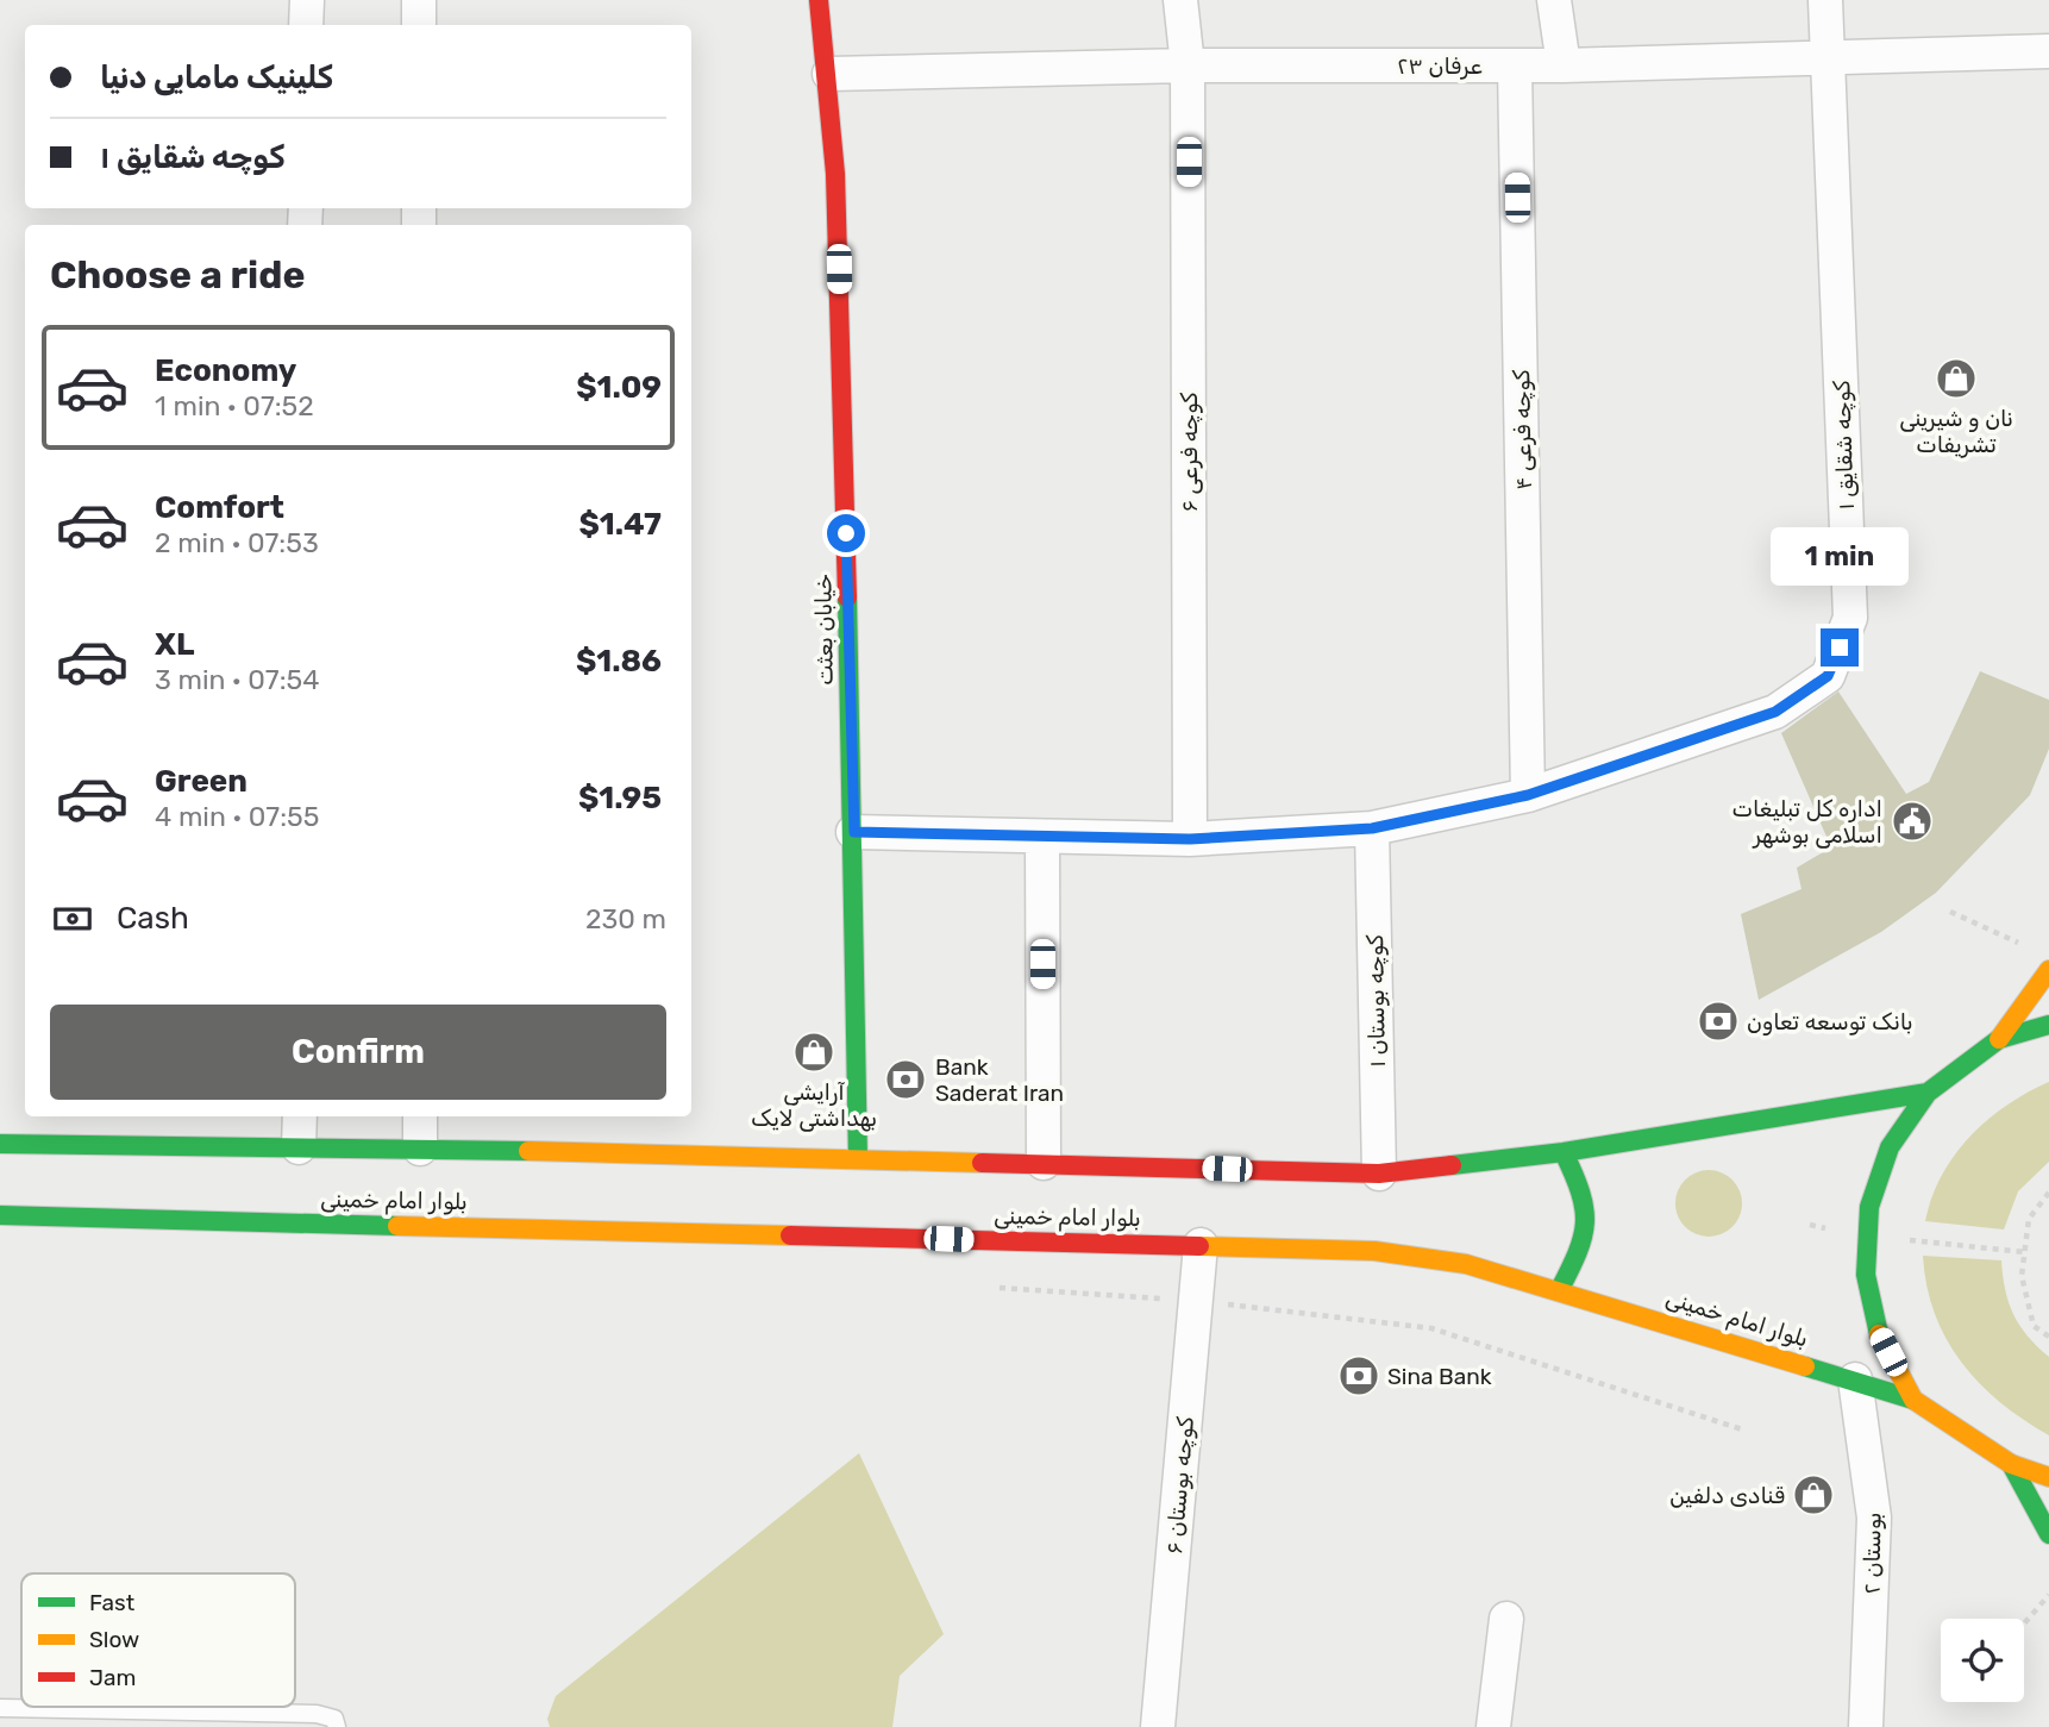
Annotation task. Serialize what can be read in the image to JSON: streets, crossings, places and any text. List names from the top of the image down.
{
  "streets": {
    "street": [
      "عرفان ۲۳",
      "کوچه فرعی ۴",
      "کوچه شقایق ۱",
      "کوچه فرعی ۶",
      "خیابان بعثت",
      "کوچه بوستان ۱",
      "بلوار امام خمینی",
      "کوچه بوستان ۶",
      "بوستان ۲"
    ]
  },
  "crossings": [
    ["عرفان ۲۳", "کوچه فرعی ۴"],
    ["عرفان ۲۳", "کوچه شقایق ۱"],
    ["عرفان ۲۳", "کوچه فرعی ۶"],
    ["عرفان ۲۳", "خیابان بعثت"],
    ["کوچه فرعی ۴", "کوچه شقایق ۱"],
    ["کوچه شقایق ۱", "کوچه فرعی ۶"],
    ["کوچه شقایق ۱", "خیابان بعثت"],
    ["کوچه شقایق ۱", "کوچه بوستان ۱"],
    ["بلوار امام خمینی", "کوچه بوستان ۶"],
    ["بلوار امام خمینی", "بوستان ۲"]
  ],
  "places": {
    "shop": ["نان و شیرینی تشریفات", "آرایشی بهداشتی لایک", "قنادی دلفین"],
    "public building": ["اداره کل تبلیغات اسلامی بوشهر"],
    "bank": ["بانک توسعه تعاون", "Bank Saderat Iran", "Sina Bank"]
  },
  "legend": ["Fast", "Slow", "Jam"],
  "page": {
    "banner": ["کلینیک مامایی دنیا", "کوچه شقایق ۱"],
    "heading": "Choose a ride",
    "list": [
      {
        "name": "Economy",
        "note": "1 min · 07:52",
        "value": "$1.09"
      },
      {
        "name": "Comfort",
        "note": "2 min · 07:53",
        "value": "$1.47"
      },
      {
        "name": "XL",
        "note": "3 min · 07:54",
        "value": "$1.86"
      },
      {
        "name": "Green",
        "note": "4 min · 07:55",
        "value": "$1.95"
      }
    ],
    "bubble": "1 min",
    "pay": ["Cash", "230 m"],
    "buttons": "Confirm"
  }
}
